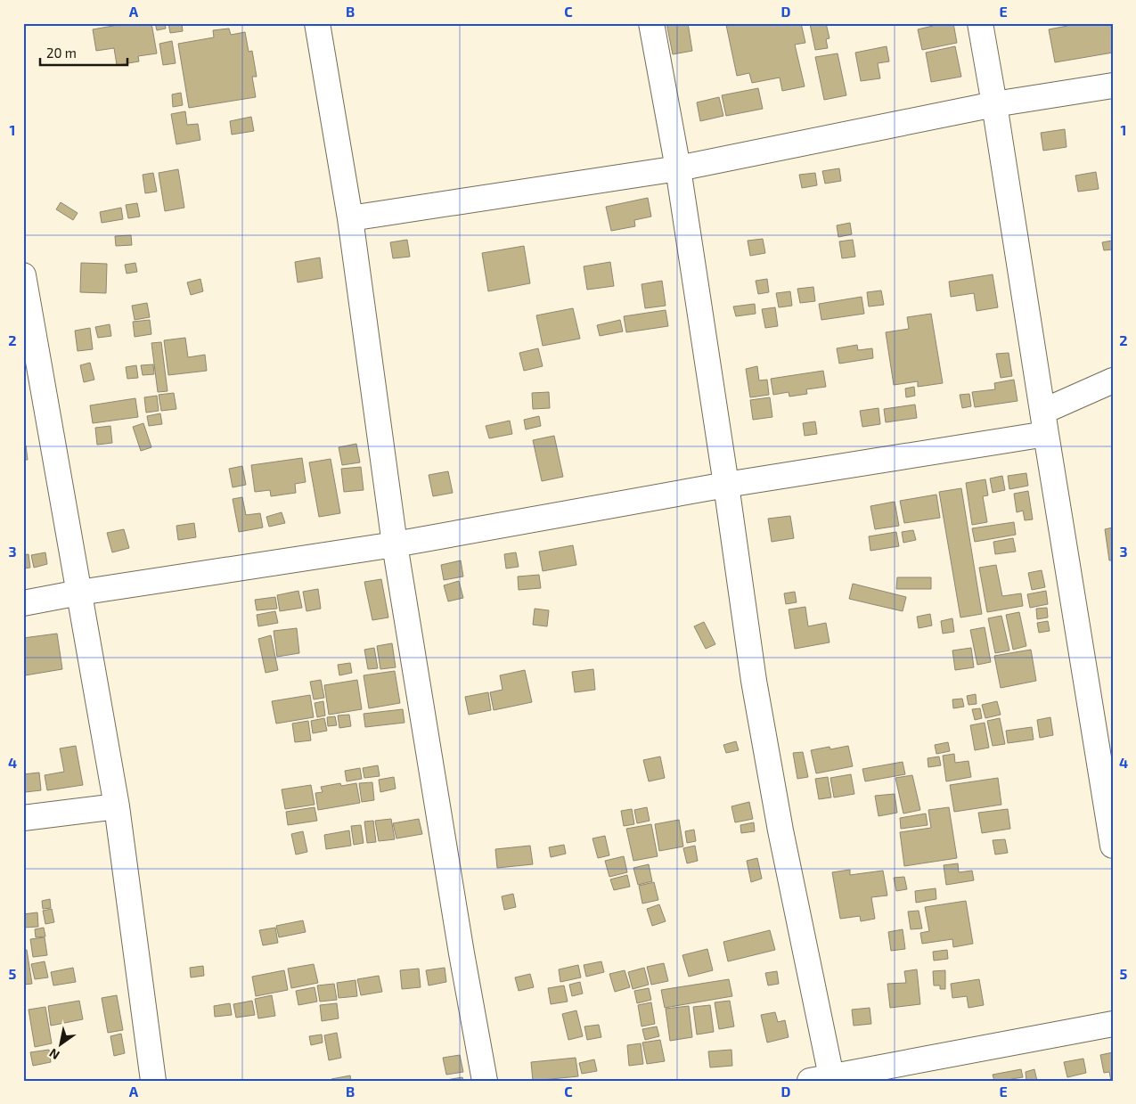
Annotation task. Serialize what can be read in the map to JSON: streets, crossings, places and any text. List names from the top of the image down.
{
  "scale_bar": "20 m",
  "north": "bottom left",
  "grid": {
    "columns": [
      "A",
      "B",
      "C",
      "D",
      "E"
    ],
    "rows": [
      "1",
      "2",
      "3",
      "4",
      "5"
    ]
  }
}
